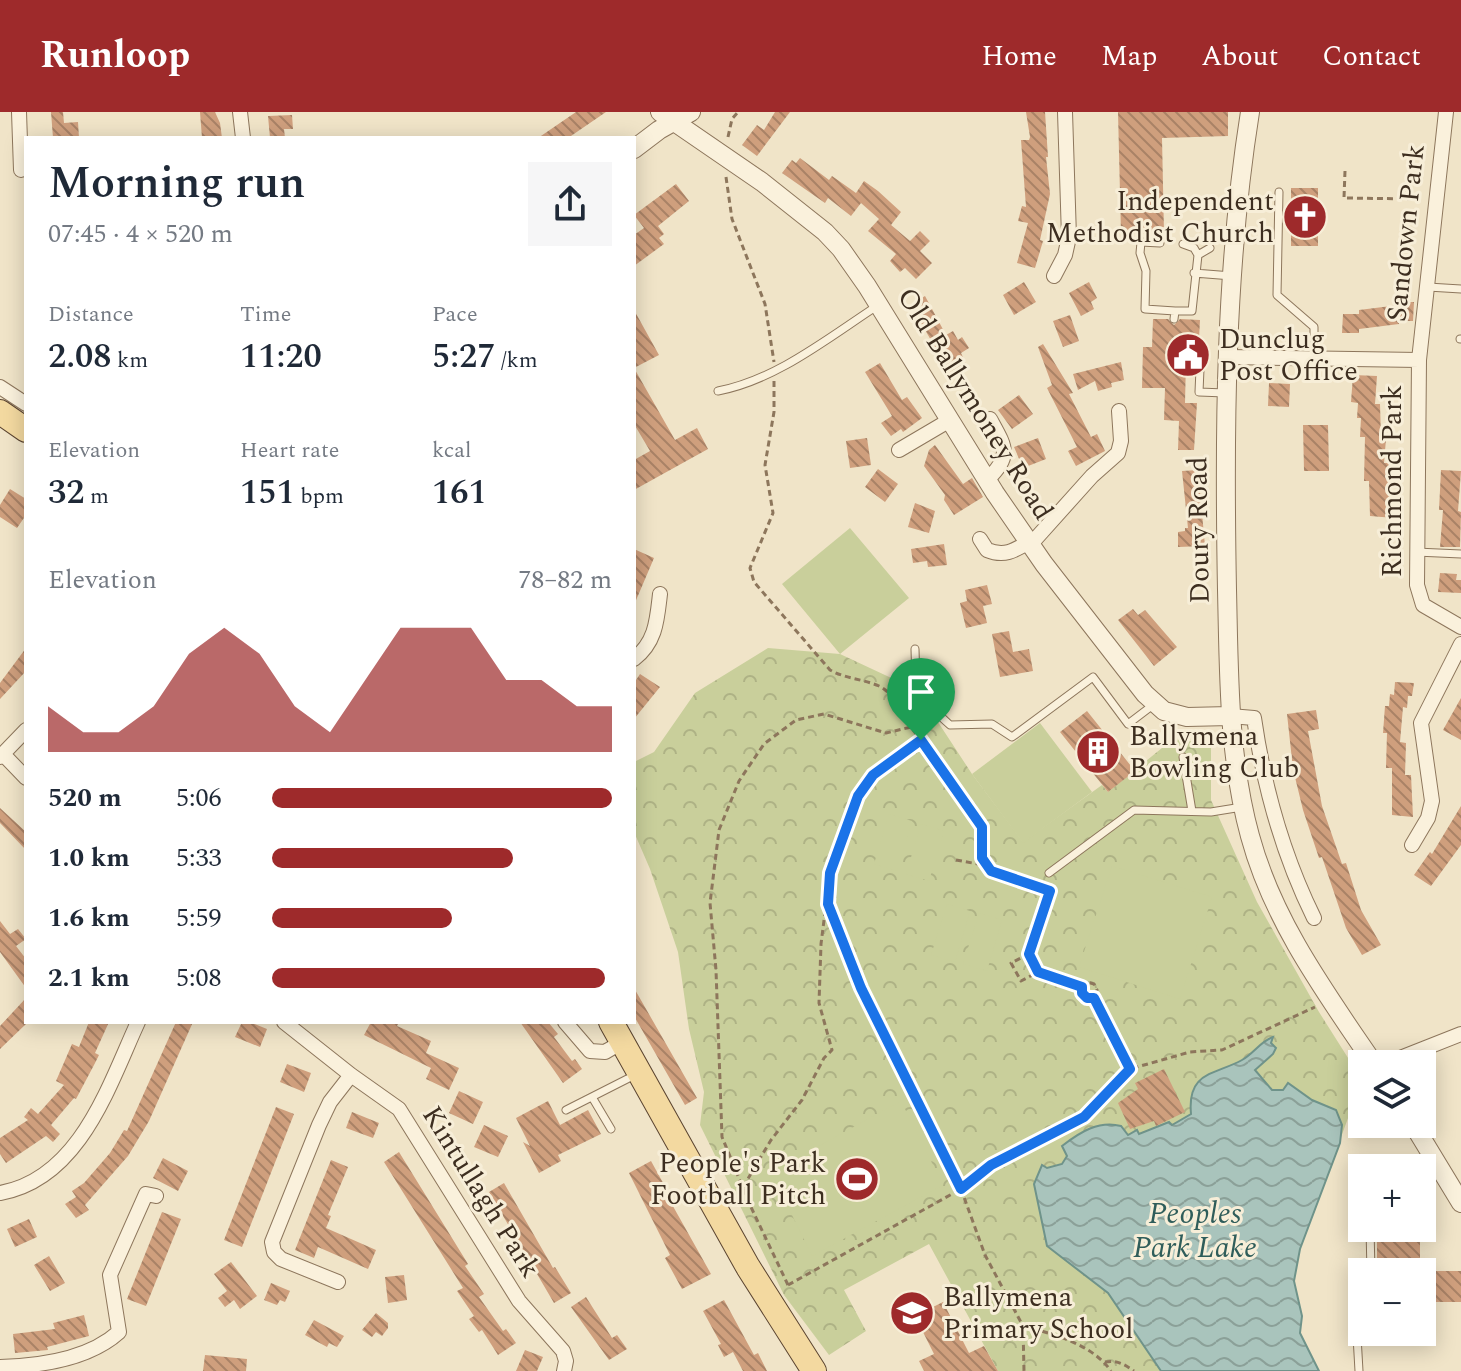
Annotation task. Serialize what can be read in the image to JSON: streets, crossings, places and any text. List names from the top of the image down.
{
  "streets": {
    "street": [
      "Sandown Park",
      "Old Ballymoney Road",
      "Richmond Park",
      "Doury Road",
      "Kintullagh Park"
    ]
  },
  "crossings": [
    ["Sandown Park", "Richmond Park"],
    ["Old Ballymoney Road", "Doury Road"]
  ],
  "water": ["Peoples Park Lake"],
  "places": {
    "church": ["Independent Methodist Church"],
    "public building": ["Dunclug Post Office"],
    "building": ["Ballymena Bowling Club"],
    "sports": ["People's Park Football Pitch"],
    "school or university": ["Ballymena Primary School"]
  },
  "page": {
    "header": "Runloop",
    "nav": [
      "Home",
      "Map",
      "About",
      "Contact"
    ],
    "heading": ["Morning run", "07:45 · 4 × 520 m"],
    "stats": [
      ["Distance", "2.08 km"],
      ["Time", "11:20"],
      ["Pace", "5:27 /km"],
      ["Elevation", "32 m"],
      ["Heart rate", "151 bpm"],
      ["kcal", "161"]
    ],
    "chart": ["Elevation", "78–82 m"],
    "list": [
      {
        "name": "520 m",
        "note": "5:06"
      },
      {
        "name": "1.0 km",
        "note": "5:33"
      },
      {
        "name": "1.6 km",
        "note": "5:59"
      },
      {
        "name": "2.1 km",
        "note": "5:08"
      }
    ],
    "map_buttons": ["+", "−"]
  }
}
